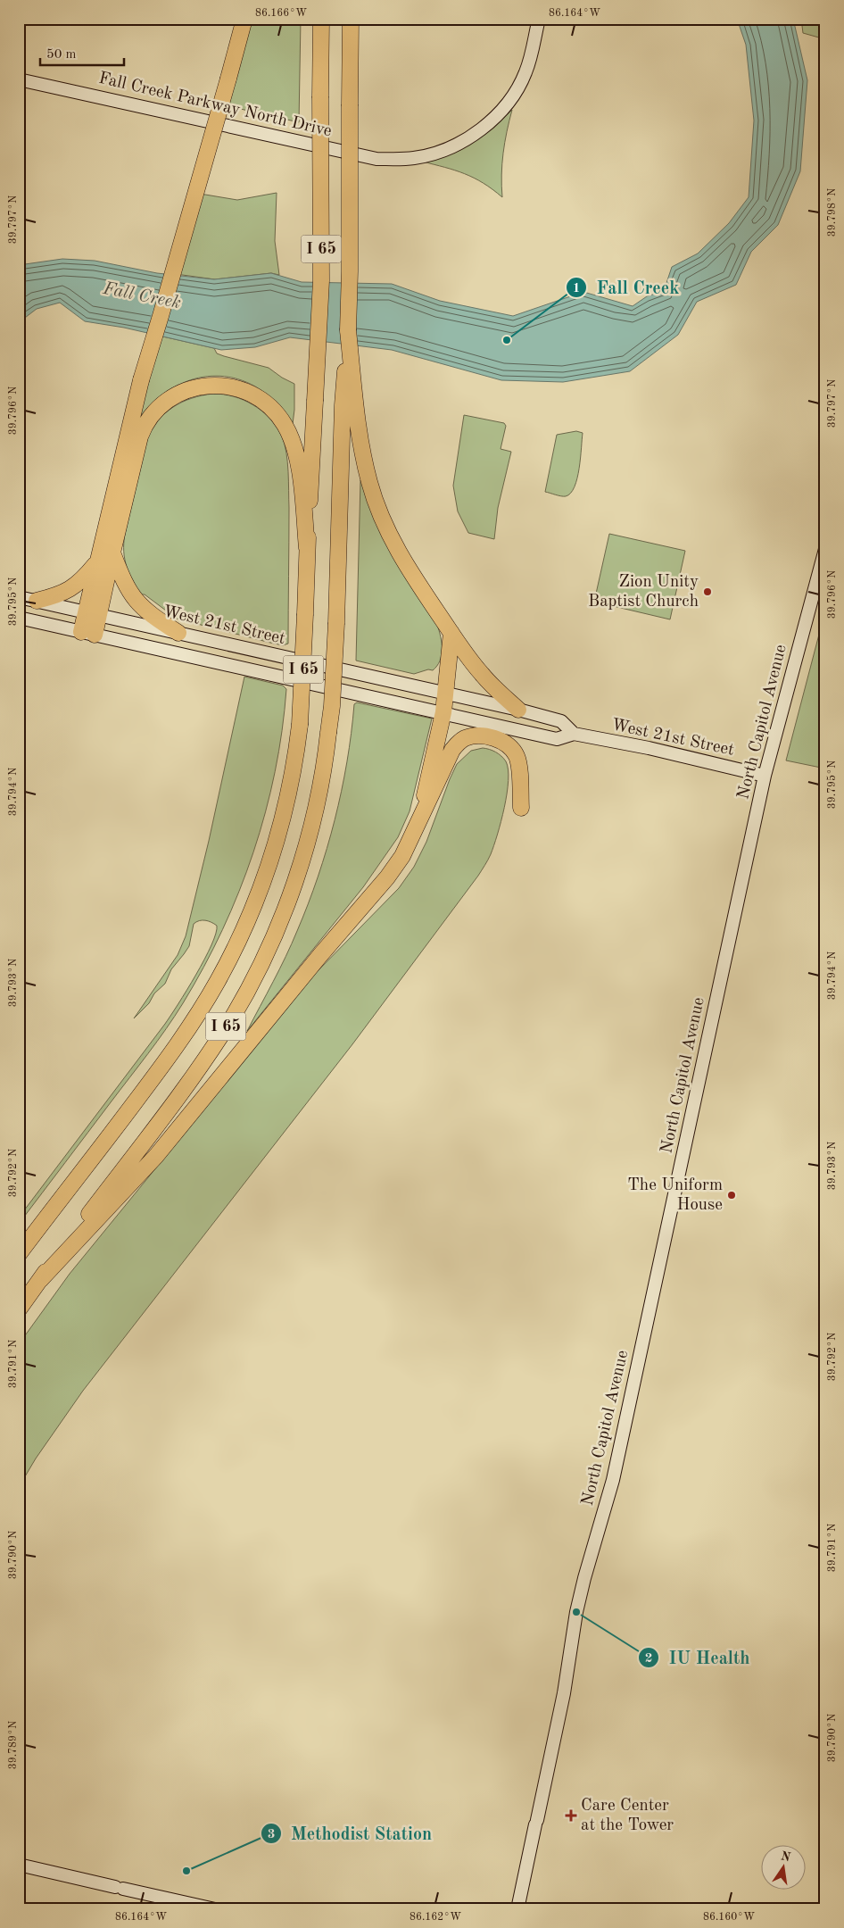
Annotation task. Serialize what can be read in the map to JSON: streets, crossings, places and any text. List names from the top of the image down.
{
  "streets": {
    "highway": ["I 65"],
    "main road": ["Fall Creek Parkway North Drive", "West 21st Street", "North Capitol Avenue"]
  },
  "crossings": [
    ["West 21st Street", "North Capitol Avenue"]
  ],
  "water": ["Fall Creek"],
  "places": {
    "other": [
      "Fall Creek",
      "Zion Unity Baptist Church",
      "The Uniform House",
      "IU Health",
      "Methodist Station"
    ],
    "health": ["Care Center at the Tower"]
  },
  "scale_bar": "50 m",
  "north": "top",
  "coordinates": [
    "86.166°W",
    "86.164°W",
    "39.798°N",
    "39.797°N",
    "39.796°N",
    "39.795°N",
    "39.794°N",
    "39.793°N",
    "39.792°N",
    "39.791°N",
    "39.790°N",
    "39.789°N",
    "86.162°W",
    "86.160°W"
  ]
}
